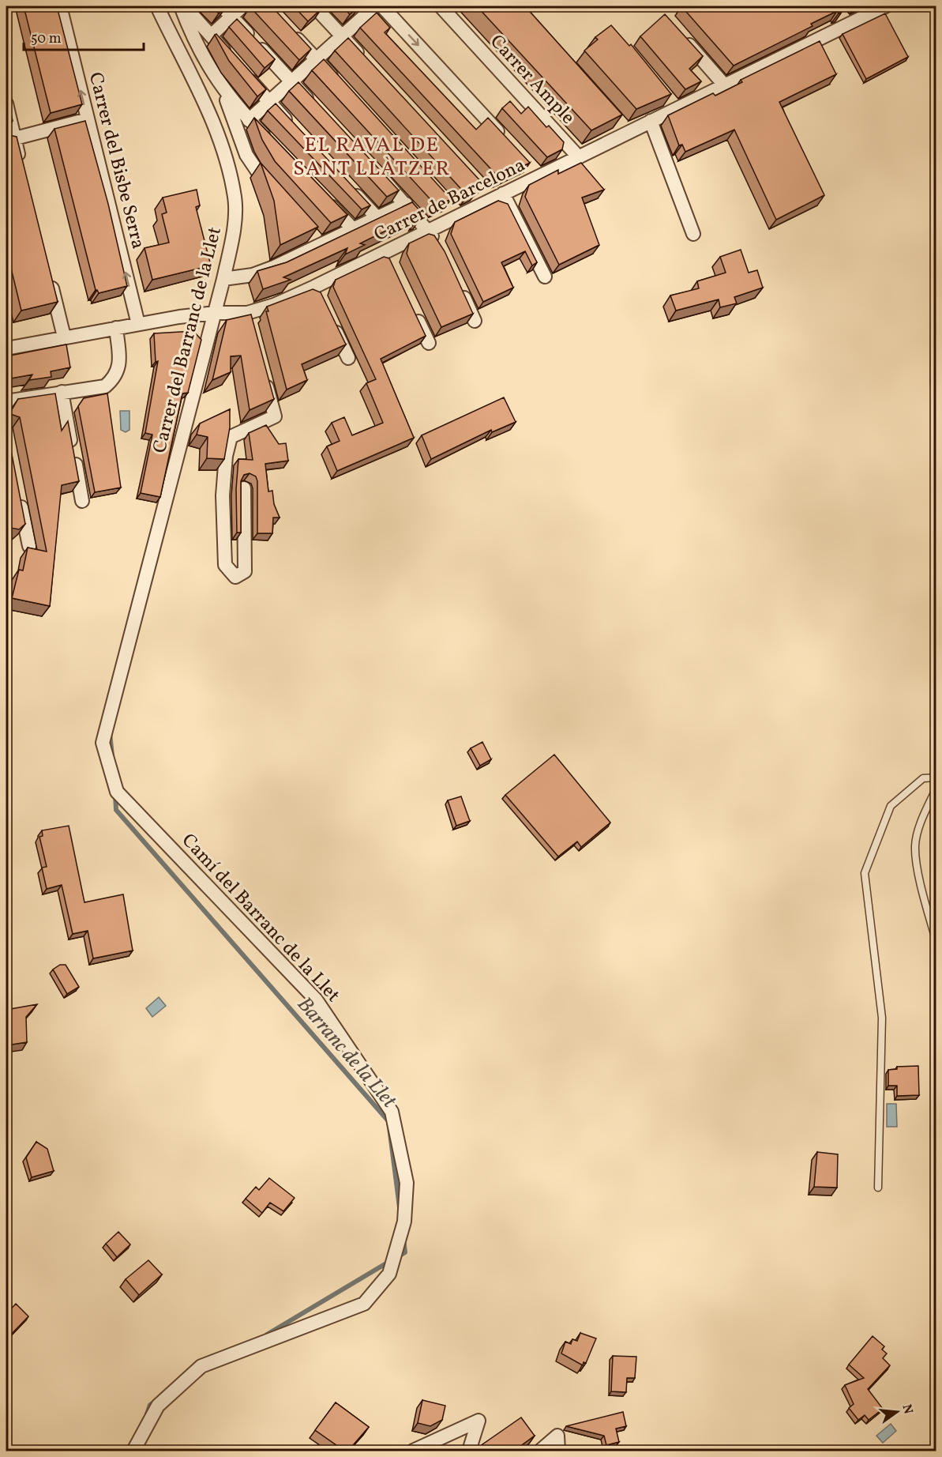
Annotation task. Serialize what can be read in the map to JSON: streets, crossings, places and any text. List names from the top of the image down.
{
  "streets": {
    "street": [
      "Carrer Ample",
      "Carrer del Bisbe Serra",
      "Carrer de Barcelona",
      "Carrer del Barranc de la Llet",
      "Camí del Barranc de la Llet"
    ]
  },
  "crossings": [
    ["Carrer Ample", "Carrer de Barcelona"],
    ["Carrer del Bisbe Serra", "Carrer de Barcelona"],
    ["Carrer de Barcelona", "Carrer del Barranc de la Llet"],
    ["Carrer del Barranc de la Llet", "Camí del Barranc de la Llet"]
  ],
  "districts": ["EL RAVAL DE SANT LLÀTZER"],
  "water": ["Barranc de la Llet"],
  "scale_bar": "50 m",
  "north": "right"
}
